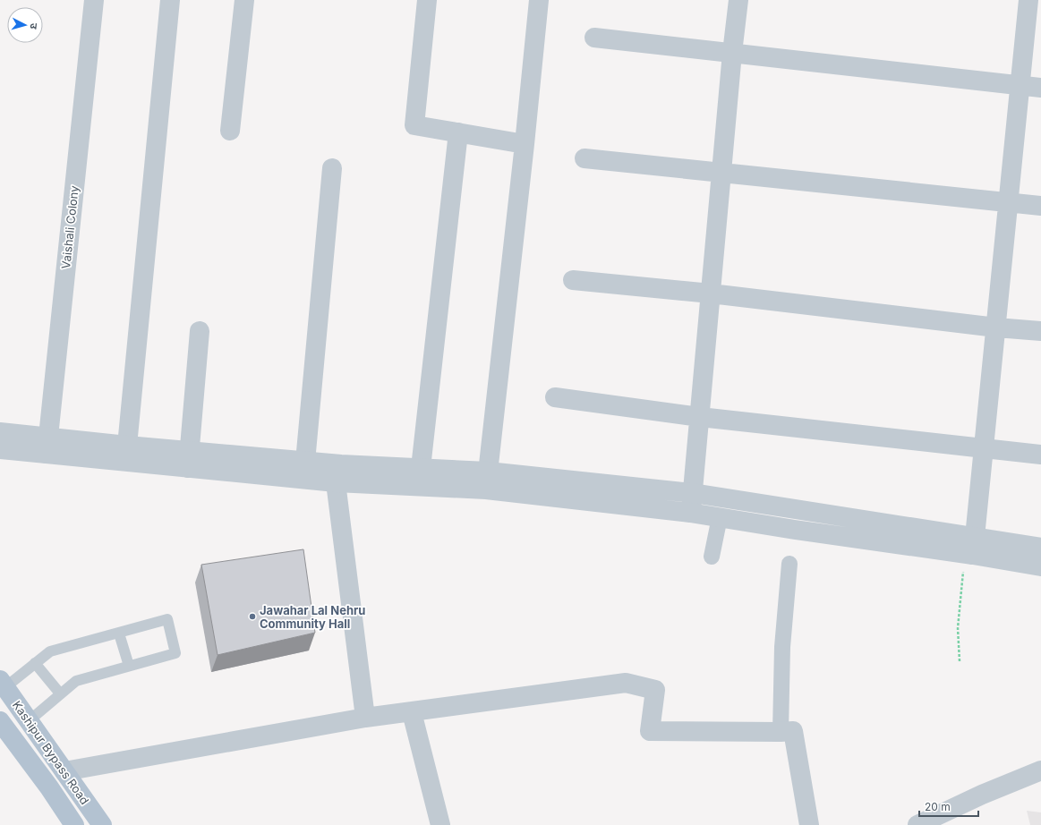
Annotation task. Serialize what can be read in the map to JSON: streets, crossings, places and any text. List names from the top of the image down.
{
  "streets": {
    "main road": ["Kashipur Bypass Road"],
    "street": ["Vaishali Colony"]
  },
  "places": ["Jawahar Lal Nehru Community Hall"],
  "scale_bar": "20 m",
  "north": "right"
}
